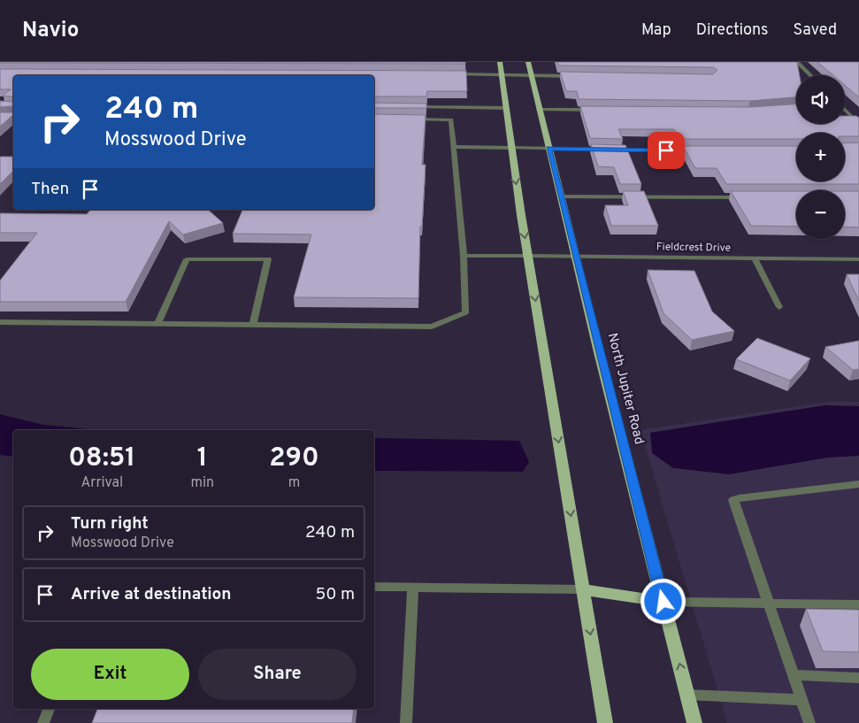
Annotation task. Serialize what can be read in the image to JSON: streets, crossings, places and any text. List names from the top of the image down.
{
  "streets": {
    "main road": ["North Jupiter Road"],
    "street": ["Fieldcrest Drive"]
  },
  "crossings": [
    ["Fieldcrest Drive", "North Jupiter Road"]
  ],
  "page": {
    "header": "Navio",
    "nav": ["Map", "Directions", "Saved"],
    "map_buttons": ["+", "−"],
    "turn": ["240 m", "Mosswood Drive"],
    "then": "Then",
    "eta": [
      "08:51",
      "Arrival",
      "1",
      "min",
      "290",
      "m"
    ],
    "list": [
      {
        "name": "Turn right",
        "note": "Mosswood Drive",
        "value": "240 m"
      },
      {
        "name": "Arrive at destination",
        "value": "50 m"
      }
    ],
    "buttons": ["Exit", "Share"]
  }
}
